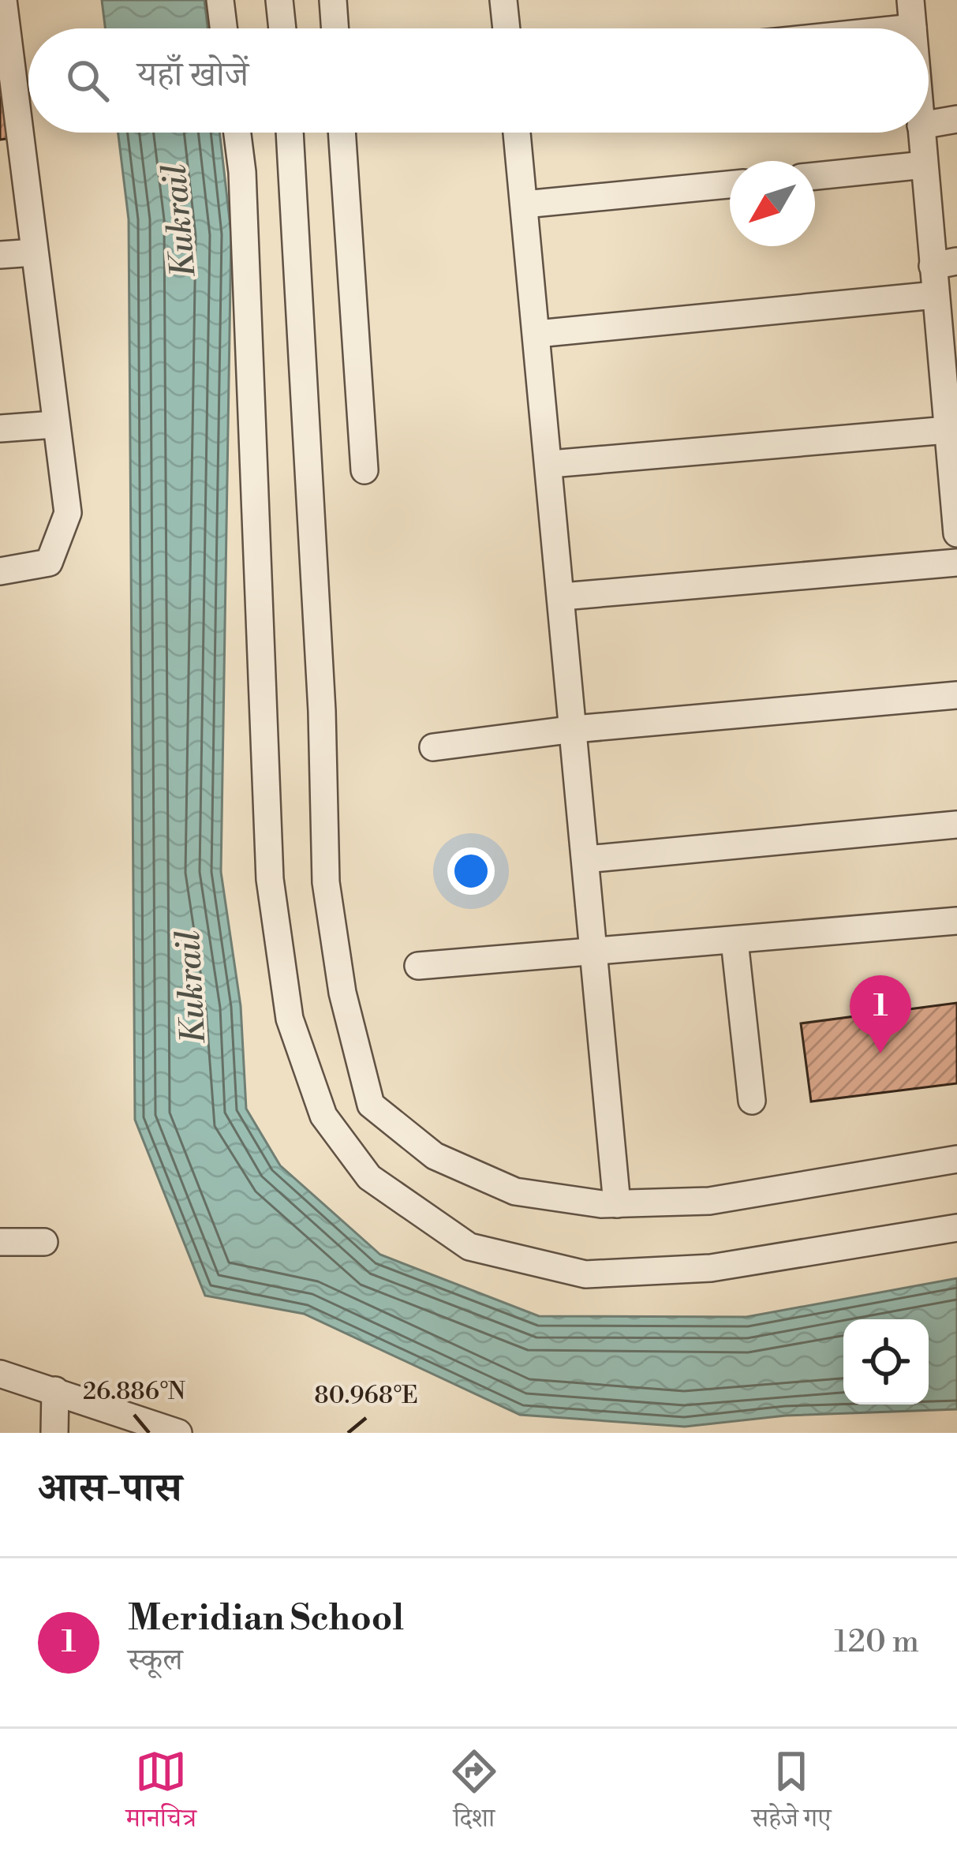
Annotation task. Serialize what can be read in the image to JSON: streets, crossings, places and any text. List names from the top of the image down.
{
  "water": ["Kukrail"],
  "north": "bottom left",
  "page": {
    "search": "यहाँ खोजें",
    "pins": "1",
    "heading": "आस-पास",
    "list": [
      {
        "mark": "1",
        "name": "Meridian School",
        "note": "स्कूल",
        "value": "120 m"
      }
    ],
    "nav": ["मानचित्र", "दिशा", "सहेजे गए"]
  },
  "coordinates": ["26.886°N", "80.968°E"]
}
